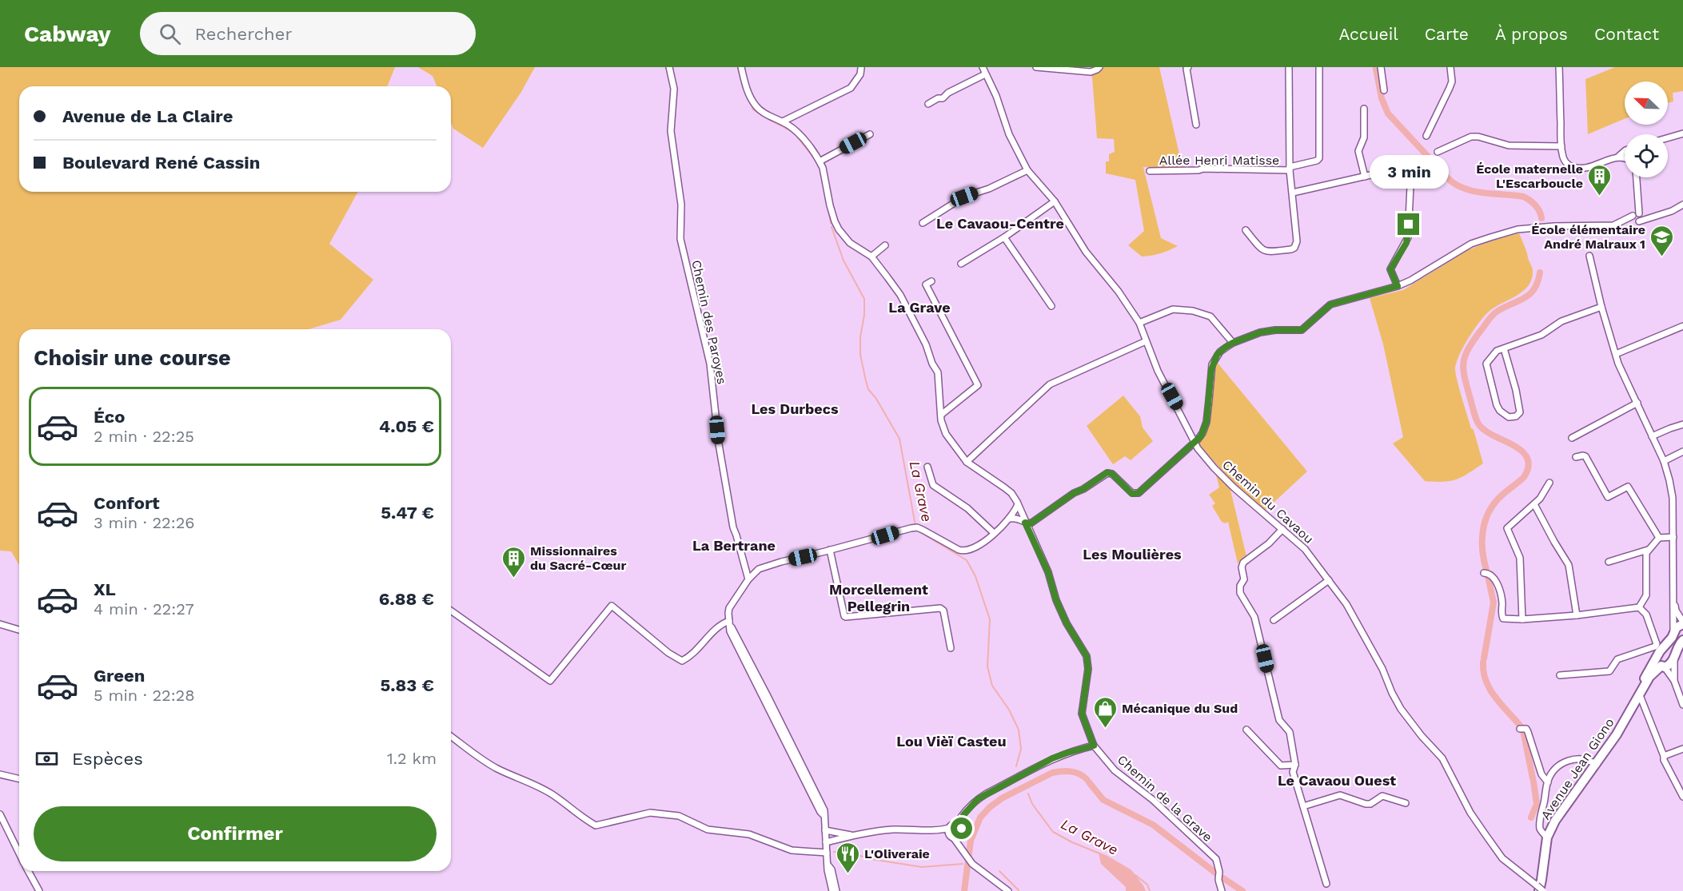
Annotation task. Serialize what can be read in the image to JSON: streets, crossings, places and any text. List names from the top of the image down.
{
  "streets": {
    "street": [
      "Allée Henri Matisse",
      "Chemin des Paroyes",
      "Chemin du Cavaou",
      "Avenue Jean Giono",
      "Chemin de la Grave"
    ]
  },
  "crossings": [
    ["Chemin du Cavaou", "Avenue Jean Giono"]
  ],
  "districts": [
    "Le Cavaou-Centre",
    "La Grave",
    "Les Durbecs",
    "La Bertrane",
    "Les Moulières",
    "Morcellement Pellegrin",
    "Lou Vièï Casteu",
    "Le Cavaou Ouest"
  ],
  "water": ["La Grave"],
  "places": {
    "building": ["École maternelle L'Escarboucle", "Missionnaires du Sacré-Cœur"],
    "school or university": ["École élémentaire André Malraux 1"],
    "shop": ["Mécanique du Sud"],
    "restaurant": ["L'Oliveraie"]
  },
  "north": "top left",
  "page": {
    "header": "Cabway",
    "search": "Rechercher",
    "nav": [
      "Accueil",
      "Carte",
      "À propos",
      "Contact"
    ],
    "banner": ["Avenue de La Claire", "Boulevard René Cassin"],
    "bubble": "3 min",
    "heading": "Choisir une course",
    "list": [
      {
        "name": "Éco",
        "note": "2 min · 22:25",
        "value": "4.05 €"
      },
      {
        "name": "Confort",
        "note": "3 min · 22:26",
        "value": "5.47 €"
      },
      {
        "name": "XL",
        "note": "4 min · 22:27",
        "value": "6.88 €"
      },
      {
        "name": "Green",
        "note": "5 min · 22:28",
        "value": "5.83 €"
      }
    ],
    "pay": ["Espèces", "1.2 km"],
    "buttons": "Confirmer"
  }
}
